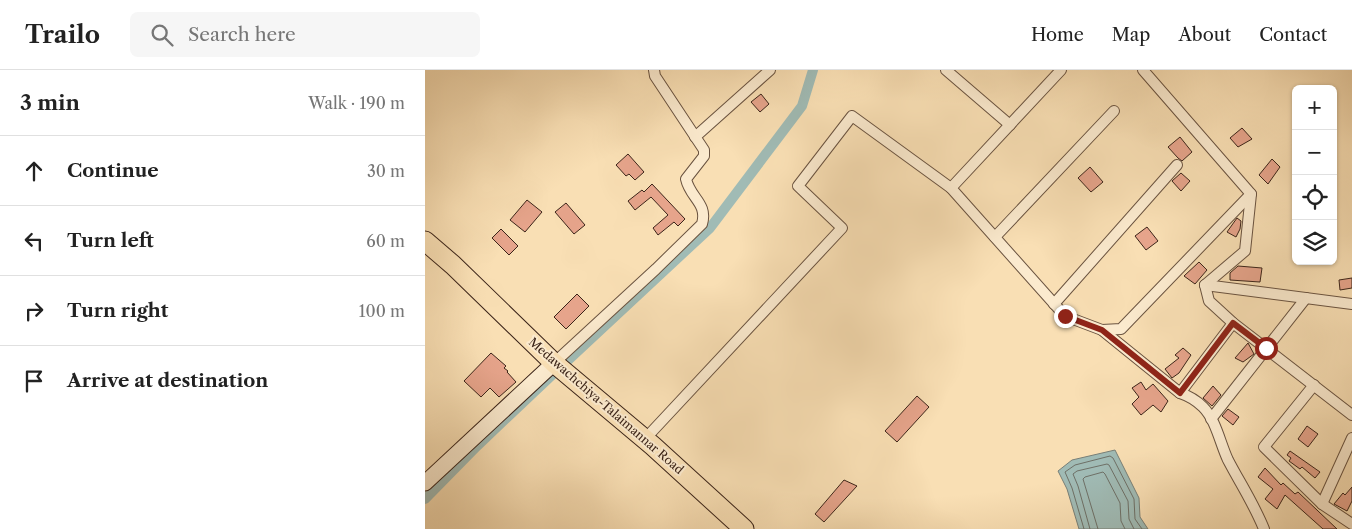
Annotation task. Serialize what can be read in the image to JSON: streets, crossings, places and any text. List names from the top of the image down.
{
  "streets": {
    "highway": ["Medawachchiya-Talaimannar Road"]
  },
  "page": {
    "header": "Trailo",
    "search": "Search here",
    "nav": [
      "Home",
      "Map",
      "About",
      "Contact"
    ],
    "heading": ["3 min", "Walk · 190 m"],
    "map_buttons": ["+", "−"],
    "list": [
      ["Continue", "30 m"],
      ["Turn left", "60 m"],
      ["Turn right", "100 m"],
      "Arrive at destination"
    ]
  }
}
